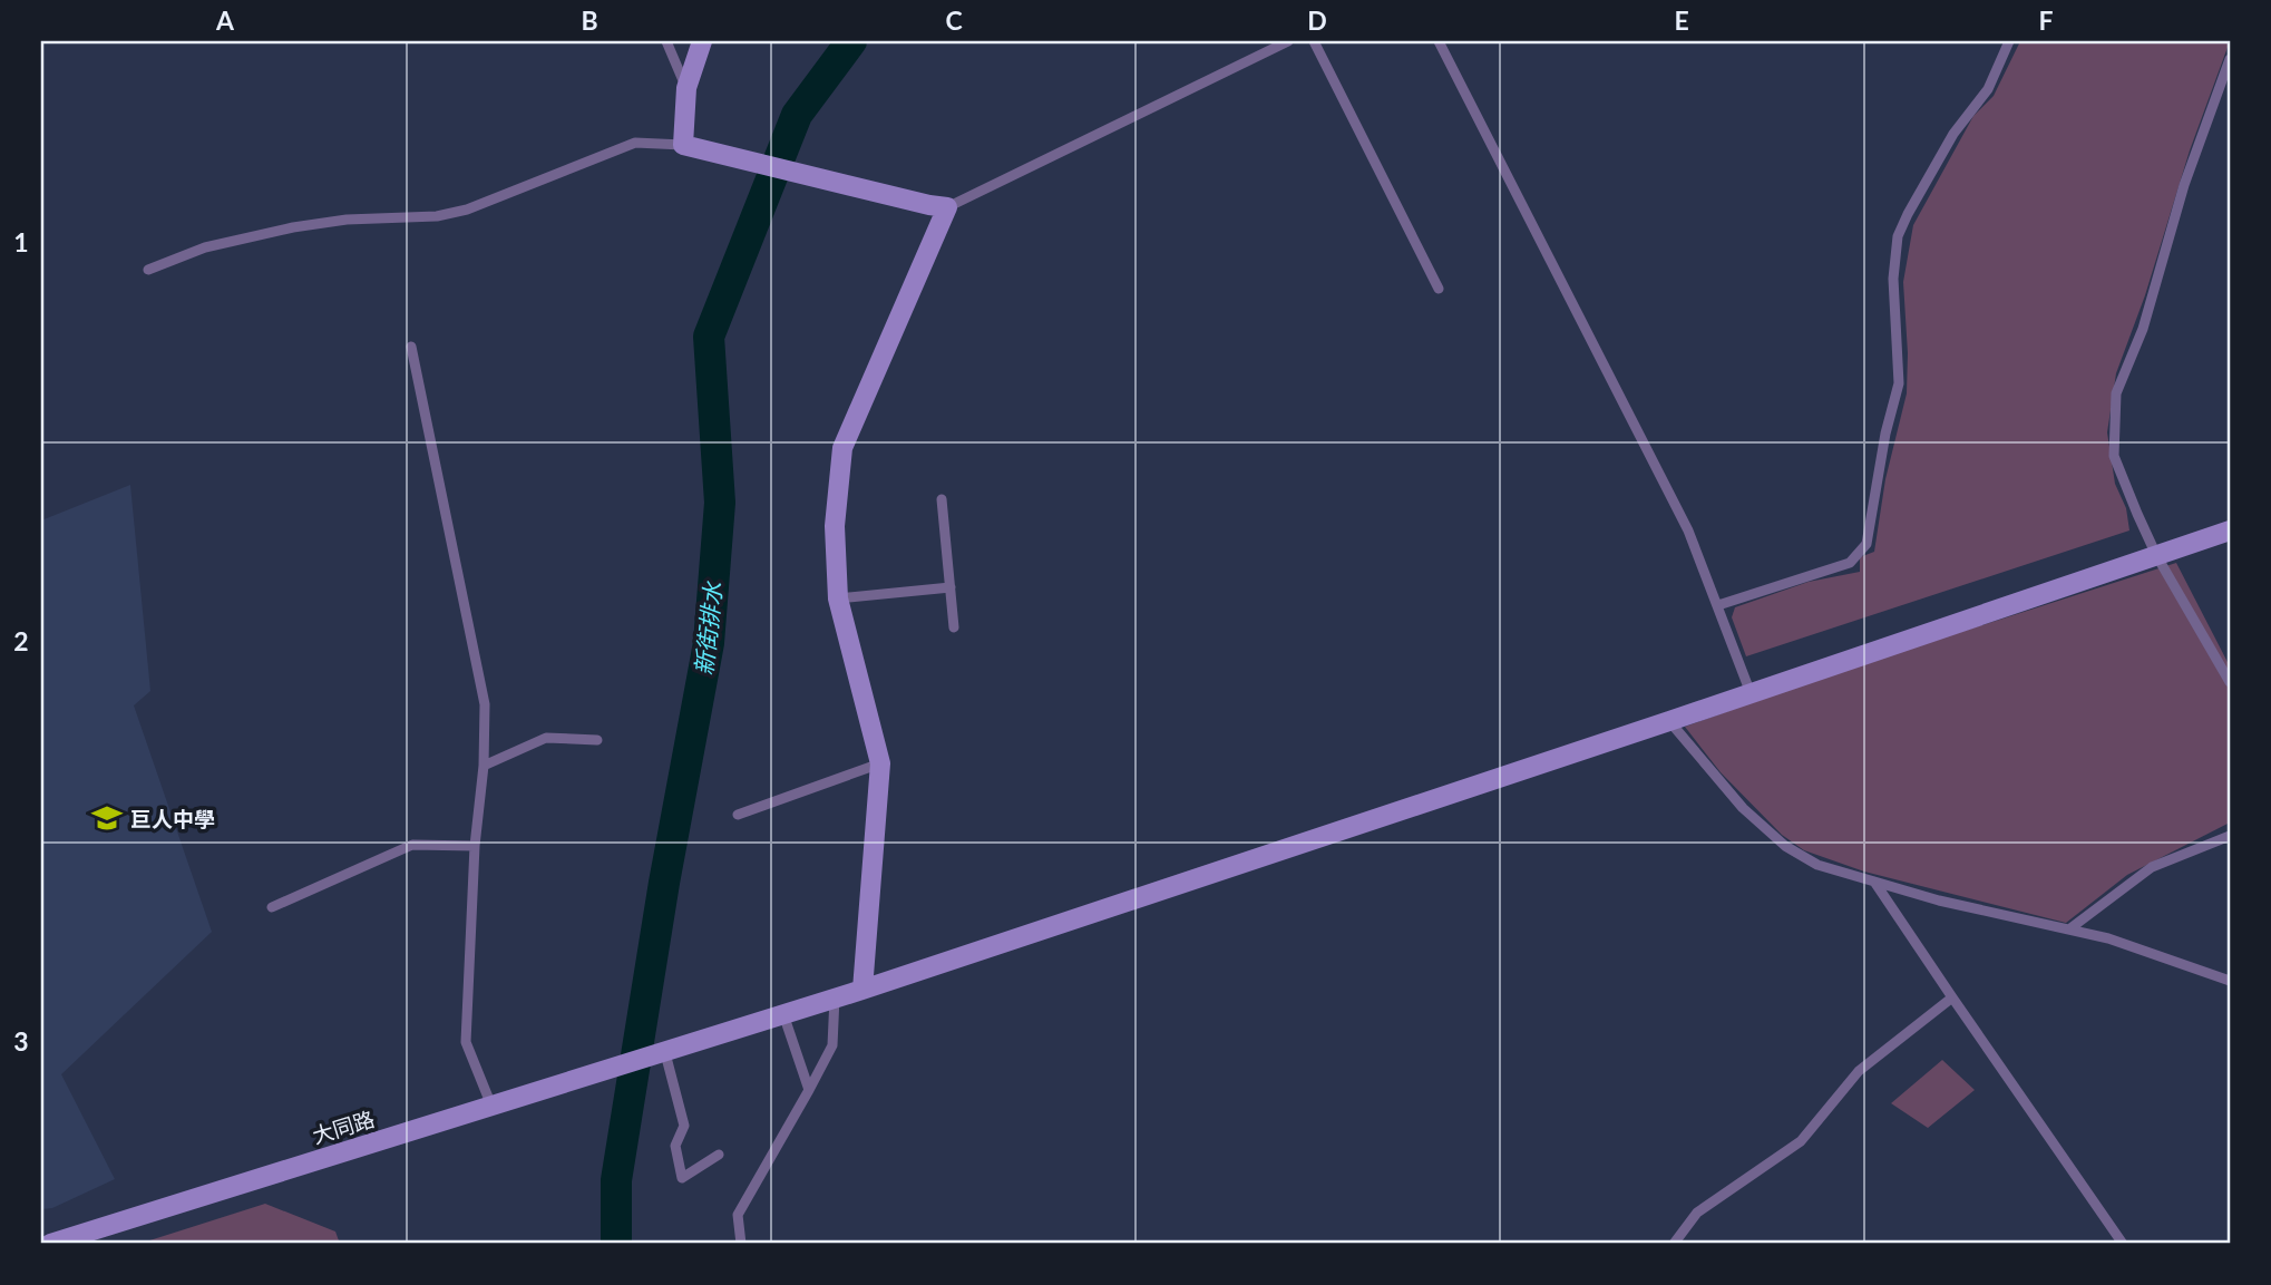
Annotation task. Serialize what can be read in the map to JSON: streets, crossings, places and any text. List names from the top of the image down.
{
  "streets": {
    "street": ["大同路"]
  },
  "water": ["新街排水"],
  "places": {
    "school or university": ["巨人中學"]
  },
  "grid": {
    "columns": [
      "A",
      "B",
      "C",
      "D",
      "E",
      "F"
    ],
    "rows": ["1", "2", "3"]
  }
}
